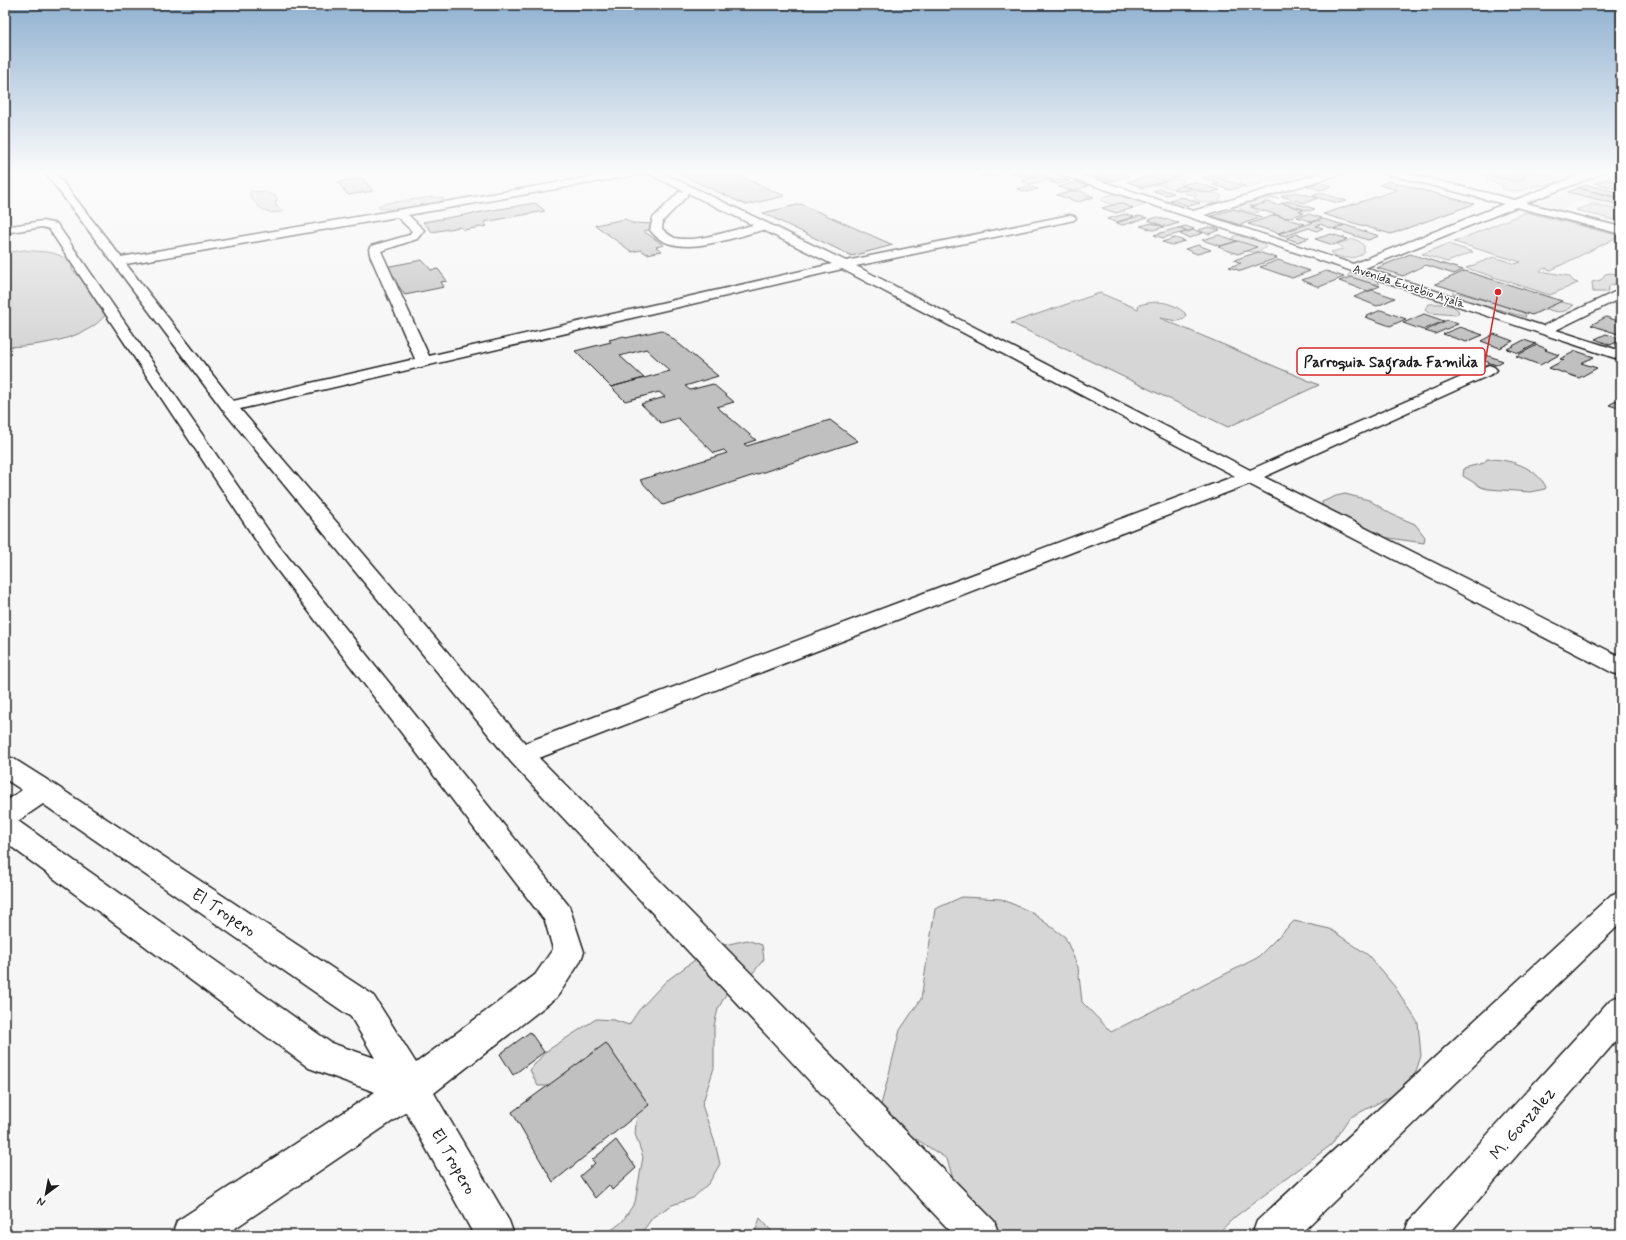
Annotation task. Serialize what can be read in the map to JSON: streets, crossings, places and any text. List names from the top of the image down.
{
  "streets": {
    "street": ["Avenida Eusebio Ayala", "El Tropero", "M. Gonzalez"]
  },
  "places": ["Parroquia Sagrada Familia"],
  "north": "bottom left"
}
